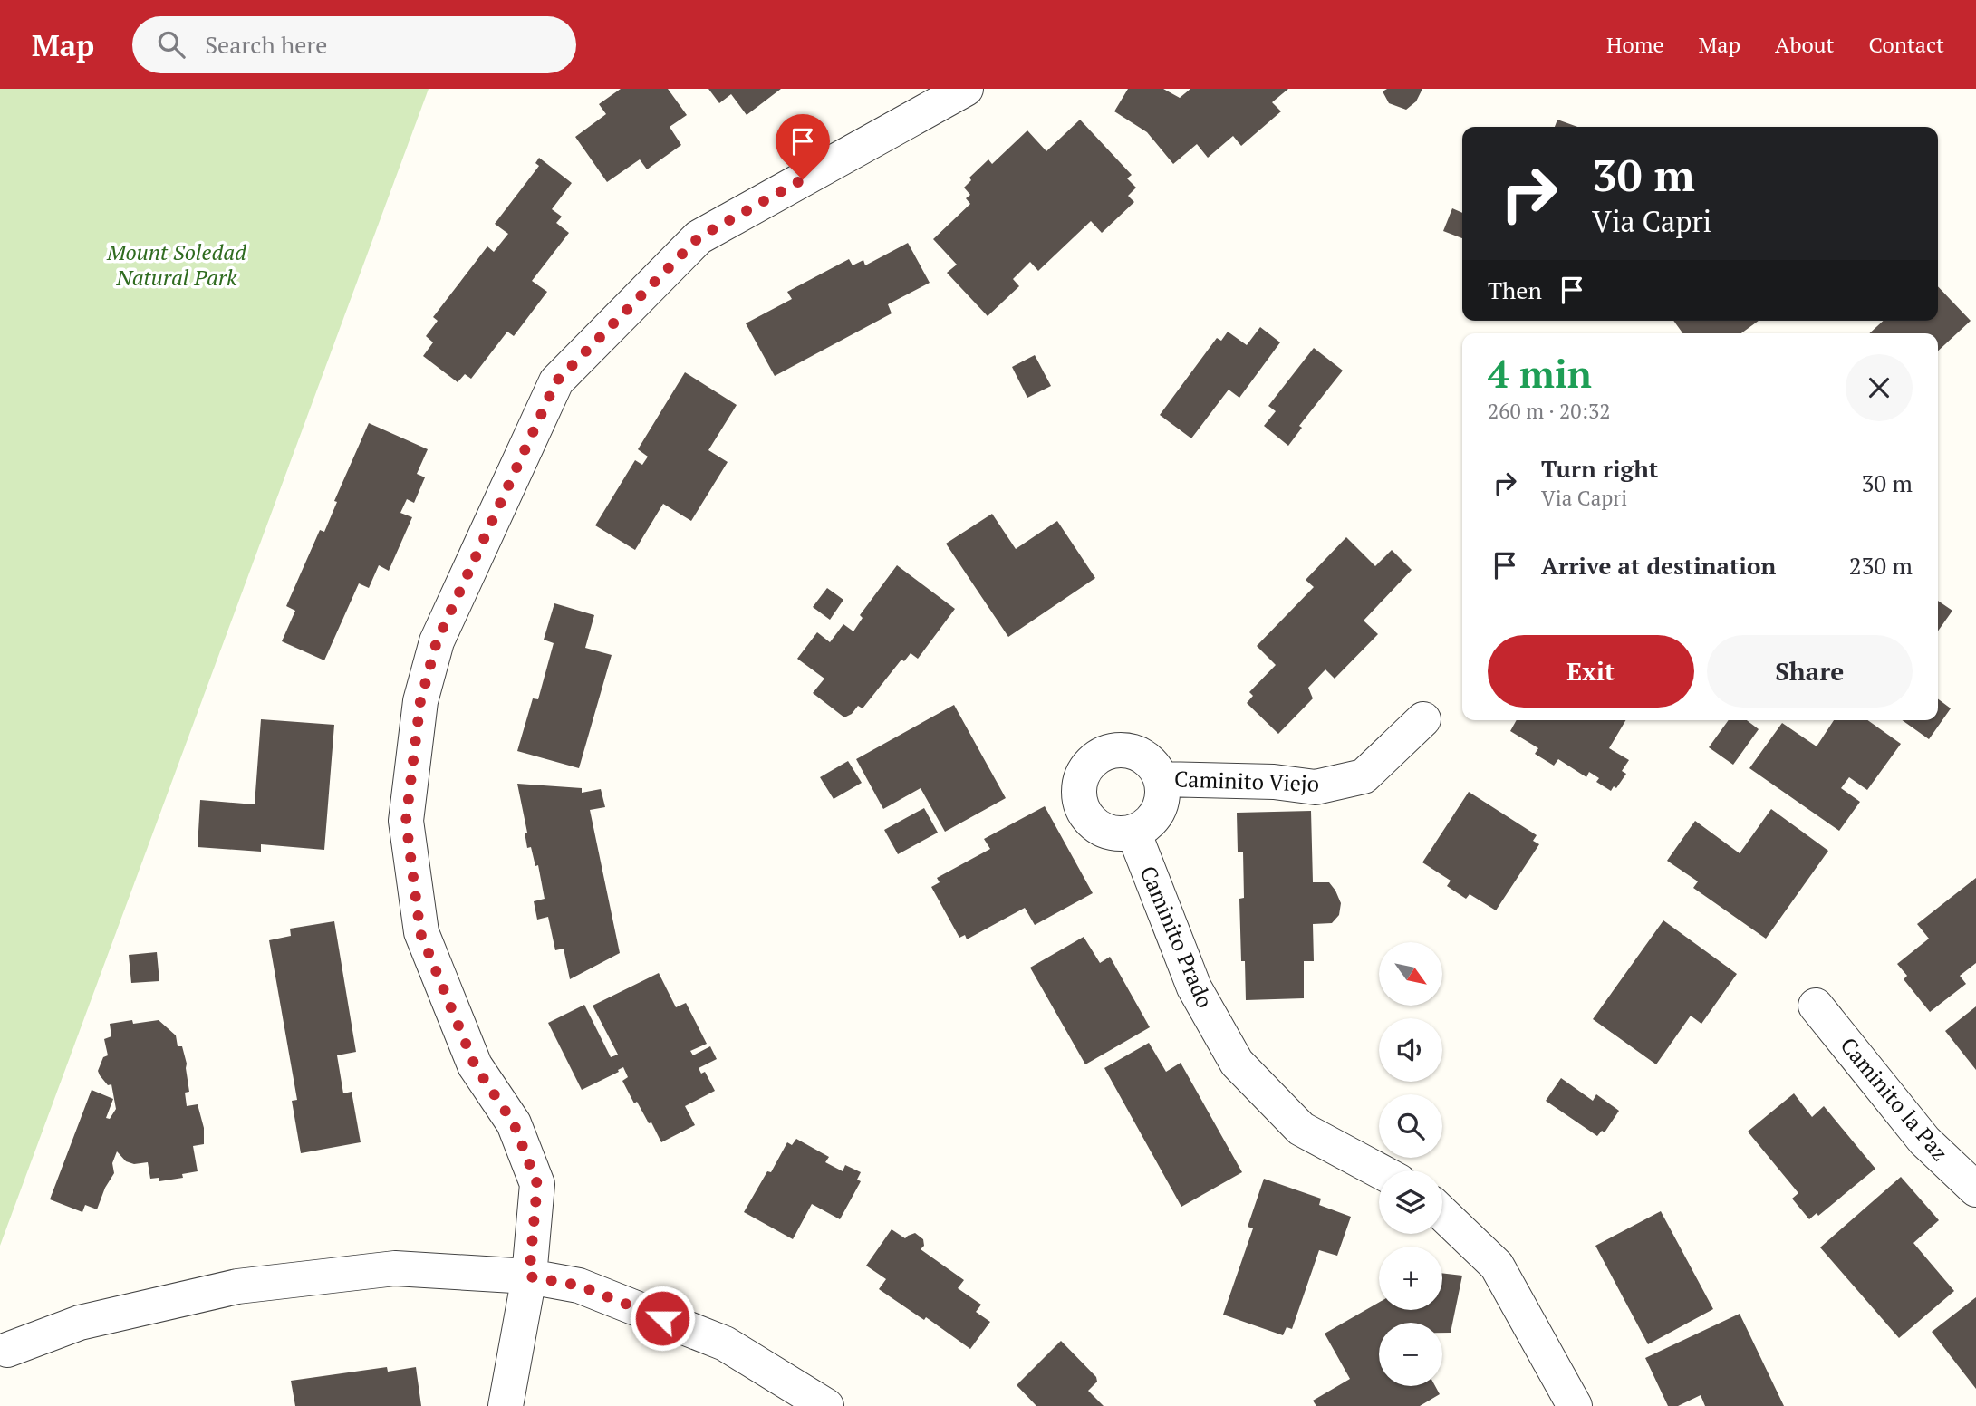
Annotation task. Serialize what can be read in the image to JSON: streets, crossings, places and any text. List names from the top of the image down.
{
  "streets": {
    "street": ["Caminito Viejo", "Caminito Prado", "Caminito la Paz"]
  },
  "crossings": [
    ["Caminito Viejo", "Caminito Prado"]
  ],
  "parks": ["Mount Soledad Natural Park"],
  "north": "bottom right",
  "page": {
    "header": "Map",
    "search": "Search here",
    "nav": [
      "Home",
      "Map",
      "About",
      "Contact"
    ],
    "turn": ["30 m", "Via Capri"],
    "then": "Then",
    "heading": ["4 min", "260 m · 20:32"],
    "list": [
      {
        "name": "Turn right",
        "note": "Via Capri",
        "value": "30 m"
      },
      {
        "name": "Arrive at destination",
        "value": "230 m"
      }
    ],
    "buttons": ["Exit", "Share"],
    "map_buttons": ["+", "−"]
  }
}
